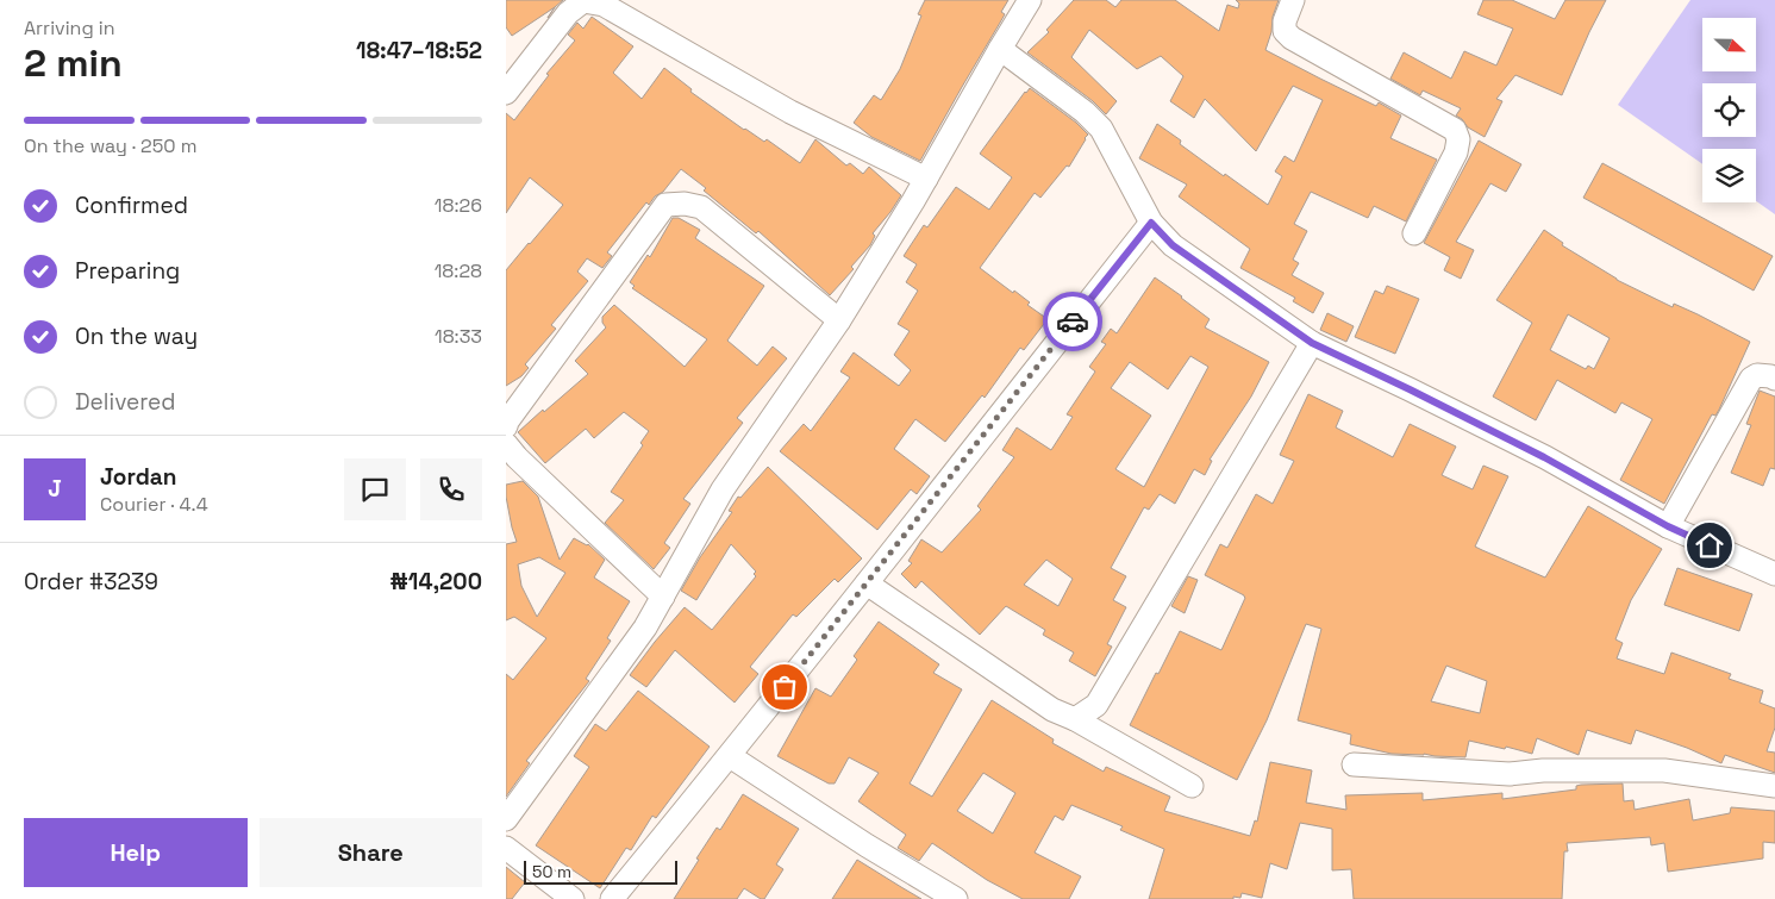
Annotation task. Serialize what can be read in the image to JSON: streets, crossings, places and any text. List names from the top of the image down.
{
  "scale_bar": "50 m",
  "north": "right",
  "page": {
    "heading": ["2 min", "Arriving in", "18:47–18:52"],
    "panel": [
      "Jordan",
      "Courier · 4.4",
      "Order #3239",
      "₦14,200"
    ],
    "bar": "On the way · 250 m",
    "list": [
      ["Confirmed", "18:26"],
      ["Preparing", "18:28"],
      ["On the way", "18:33"],
      "Delivered"
    ],
    "round": "J",
    "buttons": ["Help", "Share"],
    "scale": "50 m"
  }
}
